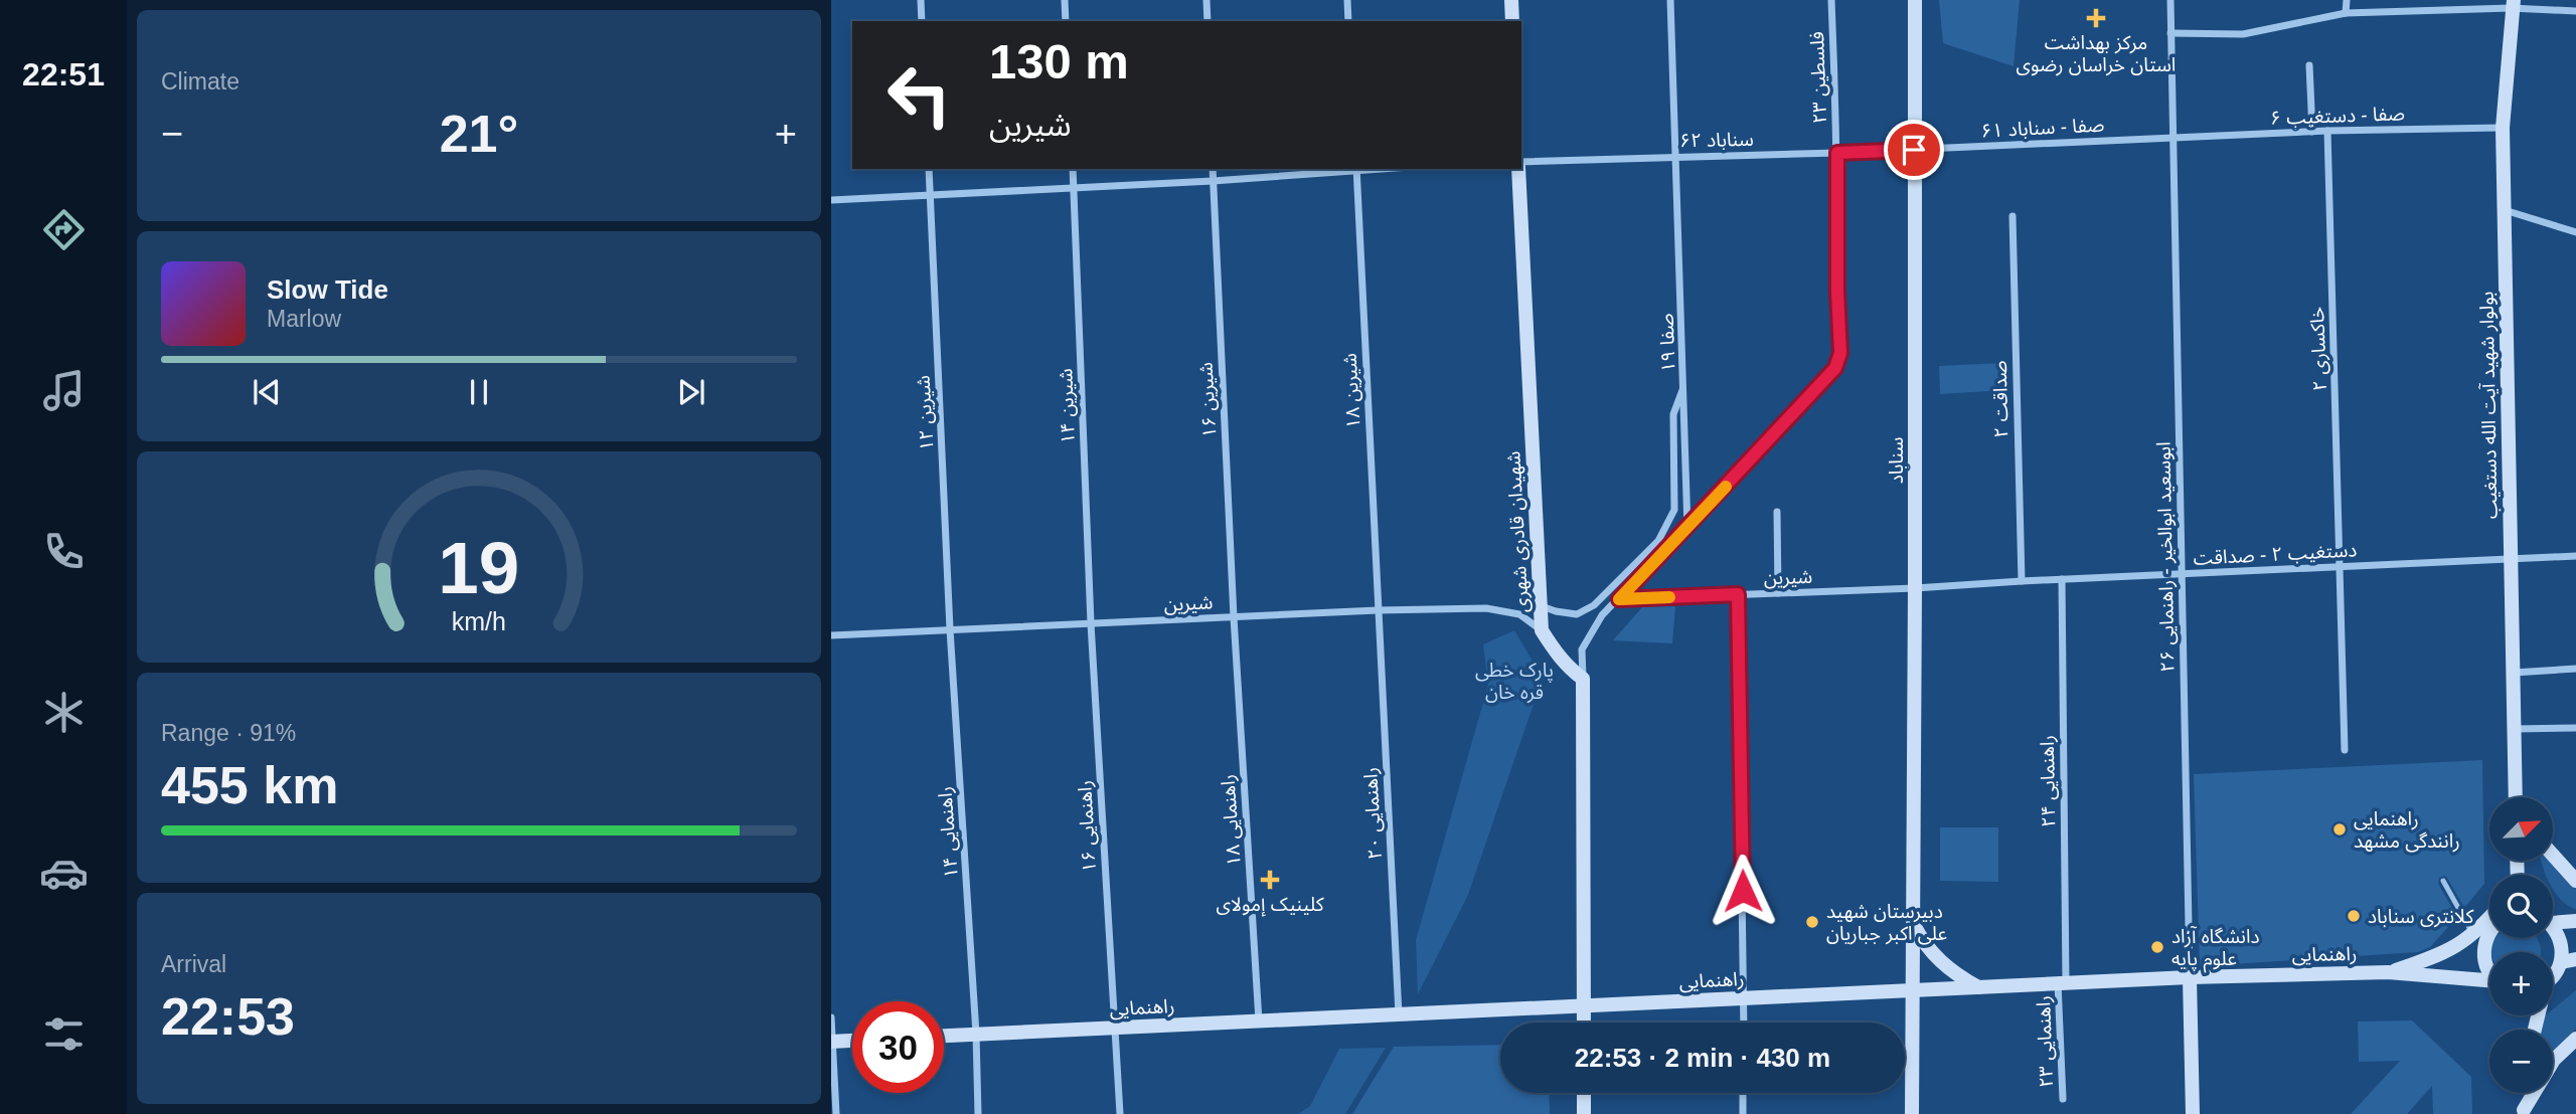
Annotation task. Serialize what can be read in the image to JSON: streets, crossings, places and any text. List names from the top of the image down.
{
  "streets": {
    "main road": [
      "بولوار شهید آیت الله دستغیب",
      "سناباد",
      "شهیدان قادری شهری",
      "راهنمایی"
    ],
    "street": [
      "فلسطین ۲۳",
      "صفا - دستغیب ۶",
      "صفا - سناباد ۶۱",
      "سناباد ۶۲",
      "صفا ۱۹",
      "خاکساری ۲",
      "شیرین ۱۸",
      "صداقت ۲",
      "شیرین ۱۶",
      "شیرین ۱۴",
      "شیرین ۱۲",
      "دستغیب ۲ - صداقت",
      "ابوسعید ابوالخیر - راهنمایی ۲۶",
      "شیرین",
      "راهنمایی ۲۴",
      "راهنمایی ۲۰",
      "راهنمایی ۱۸",
      "راهنمایی ۱۶",
      "راهنمایی ۱۴",
      "راهنمایی ۲۳"
    ]
  },
  "crossings": [
    ["فلسطین ۲۳", "سناباد ۶۲"],
    ["فلسطین ۲۳", "صفا ۱۹"],
    ["صفا - دستغیب ۶", "صفا - سناباد ۶۱"],
    ["صفا - دستغیب ۶", "خاکساری ۲"],
    ["صفا - دستغیب ۶", "بولوار شهید آیت الله دستغیب"],
    ["صفا - دستغیب ۶", "ابوسعید ابوالخیر - راهنمایی ۲۶"],
    ["صفا - سناباد ۶۱", "سناباد ۶۲"],
    ["صفا - سناباد ۶۱", "سناباد"],
    ["صفا - سناباد ۶۱", "ابوسعید ابوالخیر - راهنمایی ۲۶"],
    ["سناباد ۶۲", "صفا ۱۹"],
    ["سناباد ۶۲", "سناباد"],
    ["خاکساری ۲", "دستغیب ۲ - صداقت"],
    ["شیرین ۱۸", "شیرین"],
    ["شیرین ۱۸", "راهنمایی ۲۰"],
    ["صداقت ۲", "دستغیب ۲ - صداقت"],
    ["شیرین ۱۶", "شیرین"],
    ["شیرین ۱۶", "راهنمایی ۱۸"],
    ["بولوار شهید آیت الله دستغیب", "دستغیب ۲ - صداقت"],
    ["شیرین ۱۴", "شیرین"],
    ["شیرین ۱۴", "راهنمایی ۱۶"],
    ["شیرین ۱۲", "شیرین"],
    ["شیرین ۱۲", "راهنمایی ۱۴"],
    ["سناباد", "دستغیب ۲ - صداقت"],
    ["سناباد", "شیرین"],
    ["سناباد", "راهنمایی"],
    ["شهیدان قادری شهری", "شیرین"],
    ["دستغیب ۲ - صداقت", "ابوسعید ابوالخیر - راهنمایی ۲۶"],
    ["دستغیب ۲ - صداقت", "شیرین"],
    ["دستغیب ۲ - صداقت", "راهنمایی ۲۴"],
    ["ابوسعید ابوالخیر - راهنمایی ۲۶", "راهنمایی"],
    ["شیرین", "راهنمایی ۲۰"],
    ["شیرین", "راهنمایی ۱۸"],
    ["شیرین", "راهنمایی ۱۶"],
    ["شیرین", "راهنمایی ۱۴"],
    ["راهنمایی ۲۴", "راهنمایی"],
    ["راهنمایی ۲۴", "راهنمایی ۲۳"],
    ["راهنمایی ۲۰", "راهنمایی"],
    ["راهنمایی ۱۸", "راهنمایی"],
    ["راهنمایی ۱۶", "راهنمایی"],
    ["راهنمایی ۱۴", "راهنمایی"],
    ["راهنمایی", "راهنمایی ۲۳"]
  ],
  "parks": ["پارک خطی قره خان"],
  "places": {
    "health": ["مرکز بهداشت استان خراسان رضوی", "کلینیک إمولای"],
    "other": [
      "راهنمایی رانندگی مشهد",
      "کلانتری سناباد",
      "دبیرستان شهید علی اکبر جباریان",
      "دانشگاه آزاد علوم پایه"
    ]
  },
  "north": "top right",
  "page": {
    "tabs": "22:51",
    "tile": [
      "Climate",
      ["Range · 91%", "455 km"],
      ["Arrival", "22:53"]
    ],
    "turn": ["130 m", "شیرین"],
    "heat": ["−", "21°", "+"],
    "song": ["Slow Tide", "Marlow"],
    "map_buttons": ["+", "−"],
    "limit": "30",
    "trip": "22:53 · 2 min · 430 m",
    "gauge": ["19", "km/h"]
  }
}
